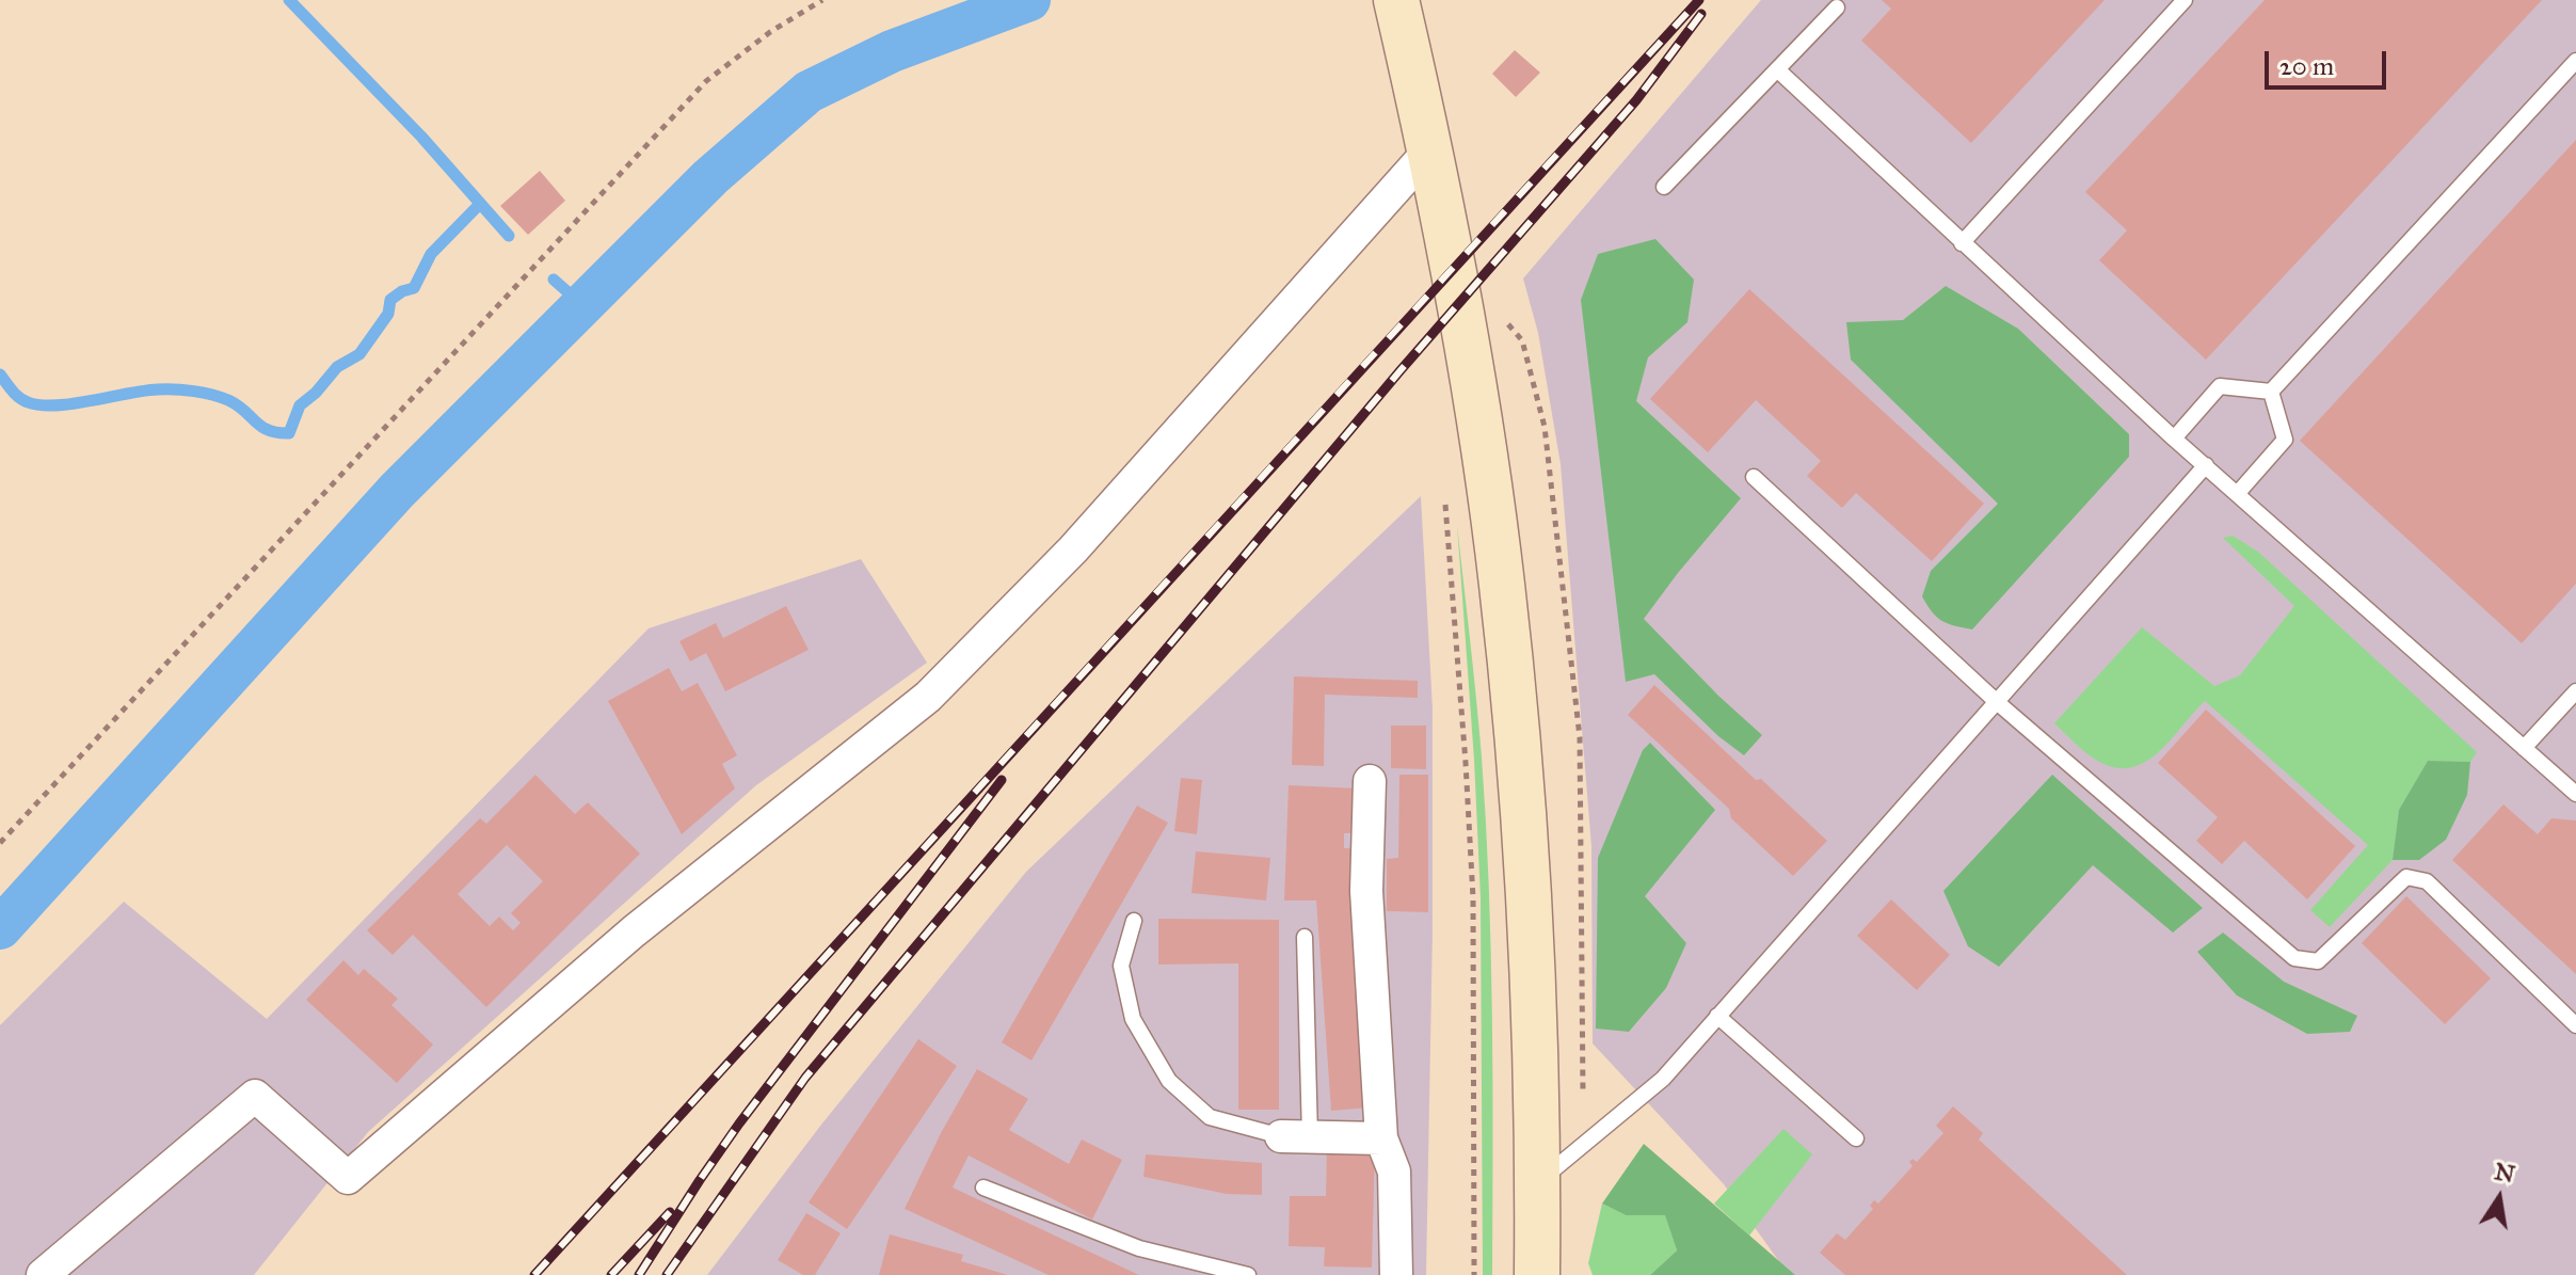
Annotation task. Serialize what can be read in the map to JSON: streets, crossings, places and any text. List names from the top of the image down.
{
  "scale_bar": "20 m",
  "north": "top"
}
